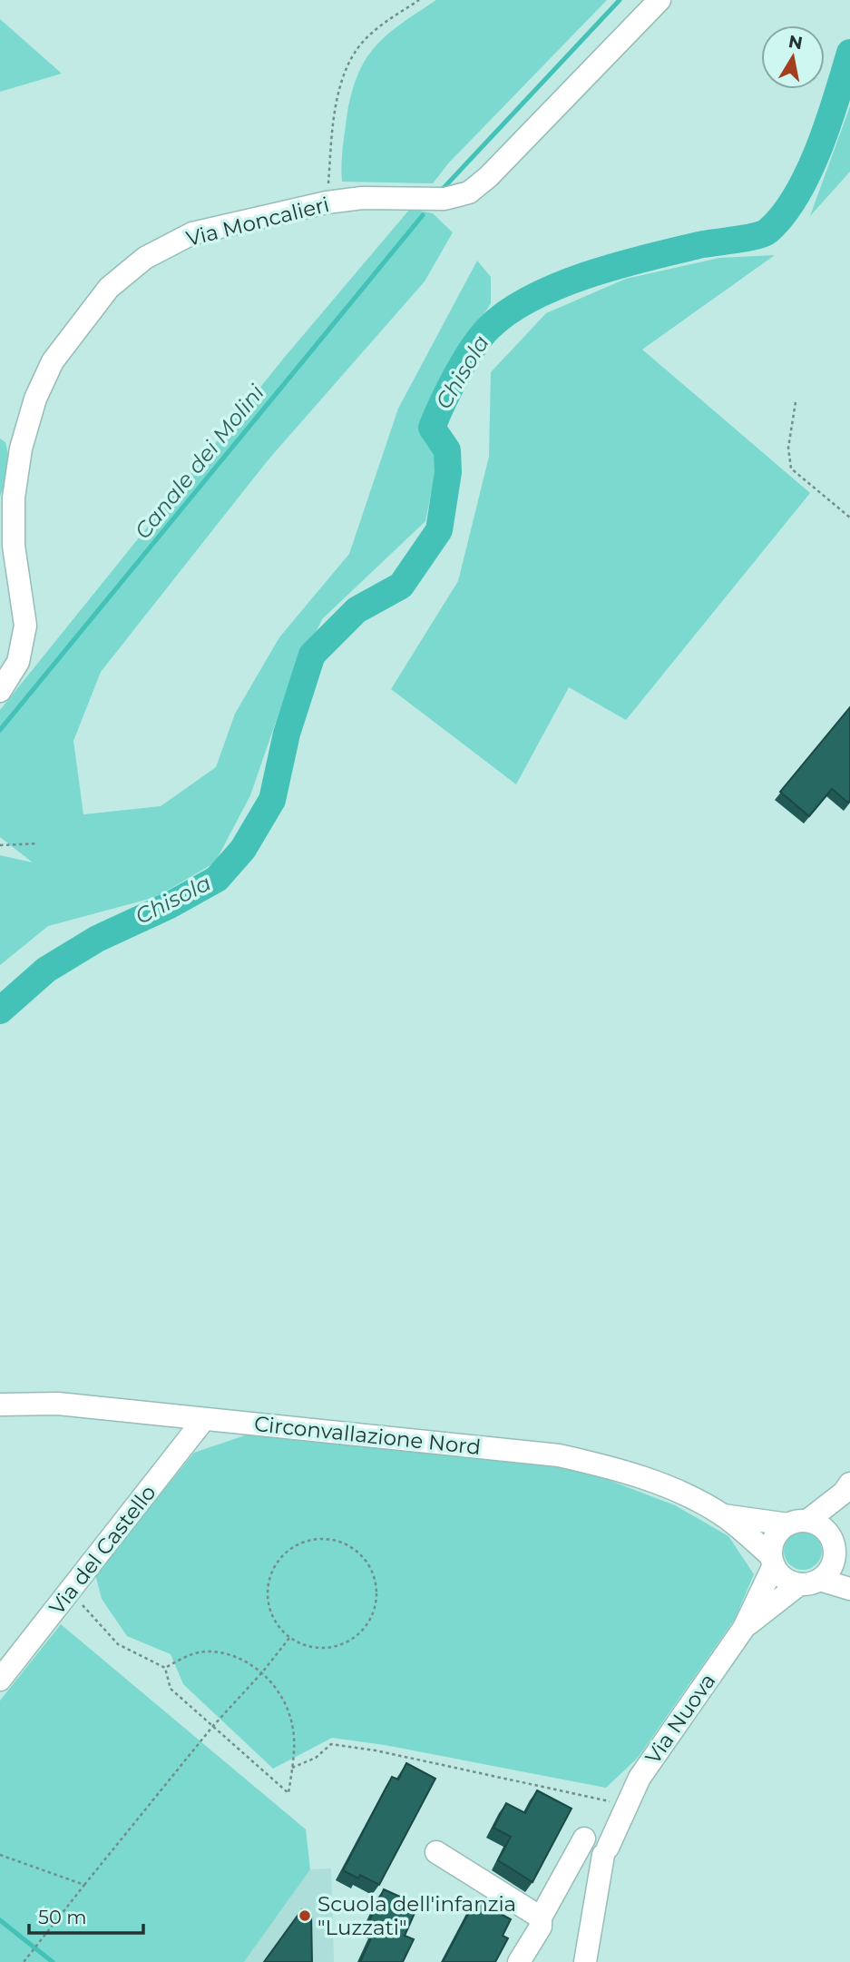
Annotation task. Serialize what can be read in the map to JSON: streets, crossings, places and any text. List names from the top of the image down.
{
  "streets": {
    "street": [
      "Via Moncalieri",
      "Circonvallazione Nord",
      "Via del Castello",
      "Via Nuova"
    ]
  },
  "crossings": [
    ["Circonvallazione Nord", "Via del Castello"],
    ["Circonvallazione Nord", "Via Nuova"]
  ],
  "water": ["Chisola", "Canale dei Molini"],
  "places": ["Scuola dell'infanzia \"Luzzati\""],
  "scale_bar": "50 m",
  "north": "top"
}
